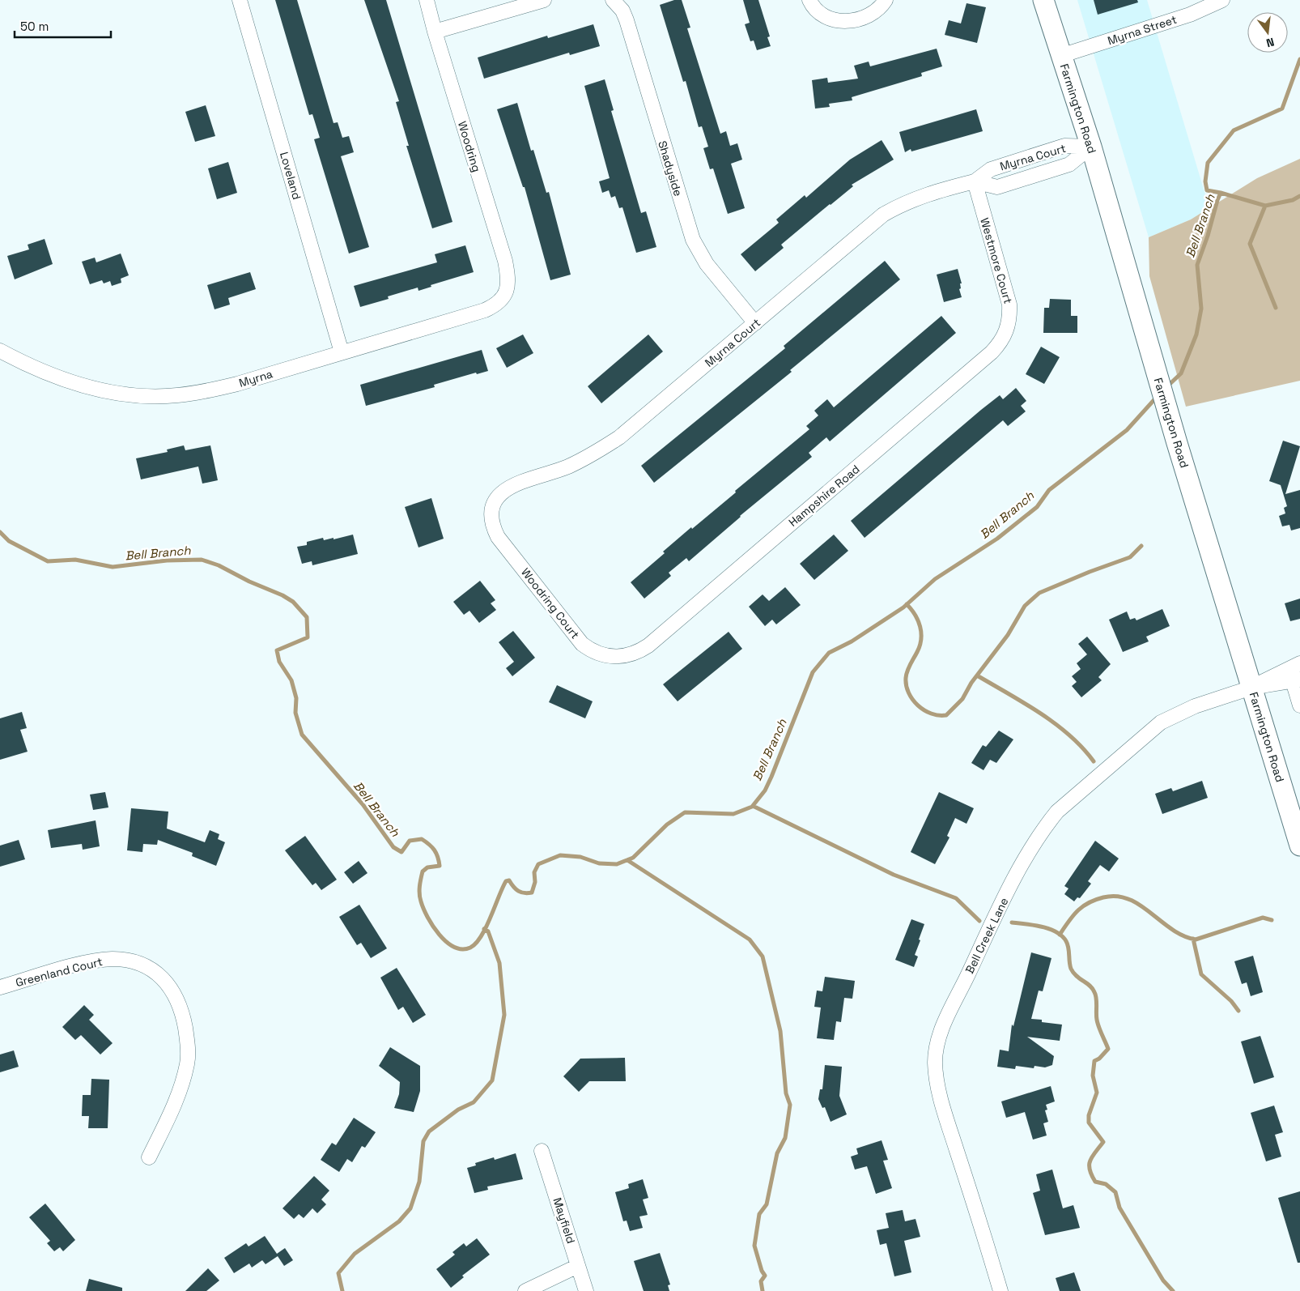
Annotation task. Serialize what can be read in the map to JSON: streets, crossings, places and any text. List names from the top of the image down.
{
  "streets": {
    "main road": ["Farmington Road"],
    "street": [
      "Myrna Street",
      "Woodring",
      "Myrna Court",
      "Shadyside",
      "Loveland",
      "Westmore Court",
      "Myrna",
      "Hampshire Road",
      "Woodring Court",
      "Bell Creek Lane",
      "Greenland Court",
      "Mayfield"
    ]
  },
  "crossings": [
    ["Myrna Street", "Farmington Road"],
    ["Farmington Road", "Myrna Court"],
    ["Farmington Road", "Bell Creek Lane"],
    ["Woodring", "Myrna"],
    ["Myrna Court", "Shadyside"],
    ["Myrna Court", "Westmore Court"],
    ["Myrna Court", "Woodring Court"],
    ["Loveland", "Myrna"],
    ["Westmore Court", "Hampshire Road"],
    ["Hampshire Road", "Woodring Court"]
  ],
  "water": ["Bell Branch"],
  "scale_bar": "50 m",
  "north": "bottom"
}
